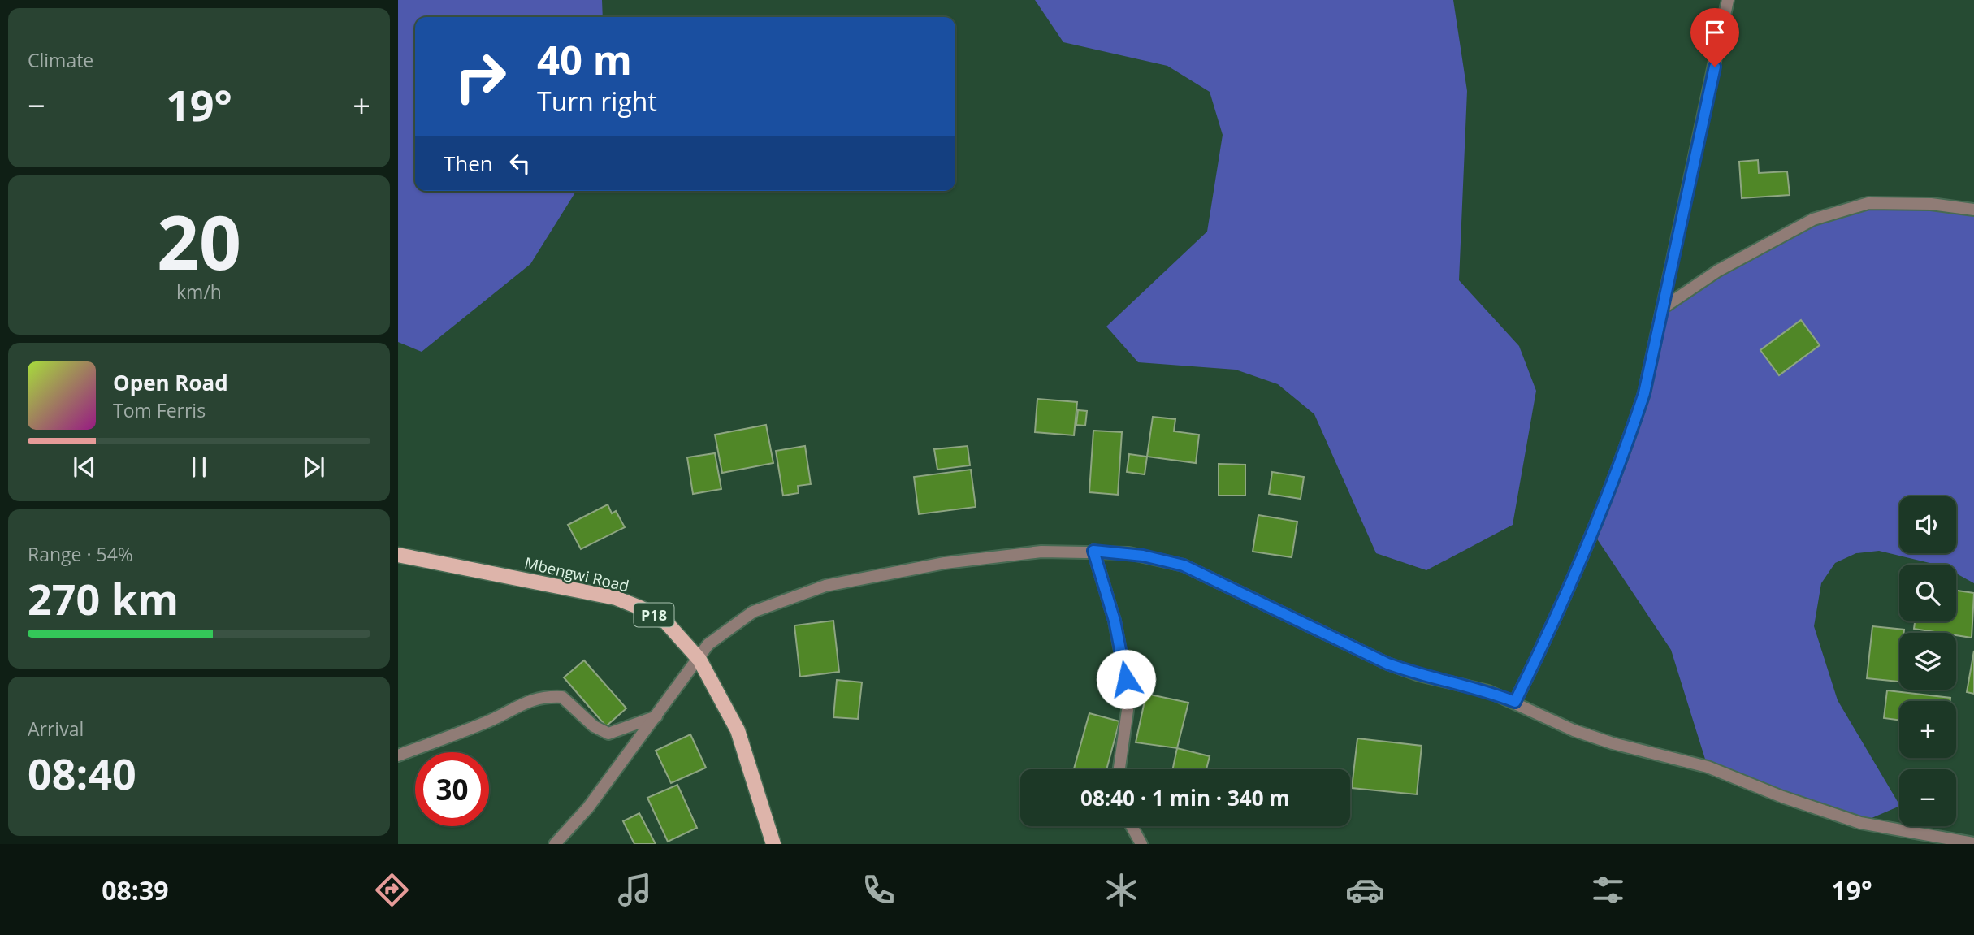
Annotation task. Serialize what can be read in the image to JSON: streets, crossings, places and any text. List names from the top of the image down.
{
  "streets": {
    "main road": ["Mbengwi Road", "P18"]
  },
  "page": {
    "tile": [
      "Climate",
      ["20", "km/h"],
      ["Range · 54%", "270 km"],
      ["Arrival", "08:40"]
    ],
    "turn": ["40 m", "Turn right"],
    "heat": ["−", "19°", "+"],
    "then": "Then",
    "song": ["Open Road", "Tom Ferris"],
    "map_buttons": ["+", "−"],
    "limit": "30",
    "trip": "08:40 · 1 min · 340 m",
    "tabs": ["08:39", "19°"]
  }
}
